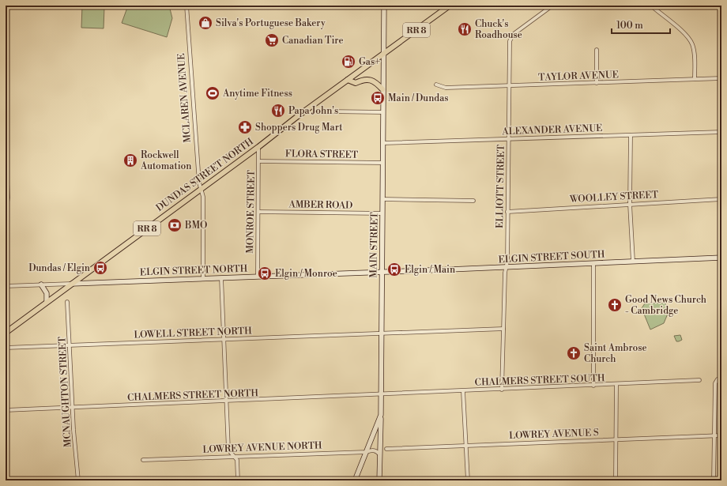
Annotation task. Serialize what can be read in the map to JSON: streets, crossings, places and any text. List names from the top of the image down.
{
  "streets": {
    "main road": ["RR 8", "DUNDAS STREET NORTH"],
    "street": [
      "TAYLOR AVENUE",
      "MCLAREN AVENUE",
      "ALEXANDER AVENUE",
      "FLORA STREET",
      "ELLIOTT STREET",
      "WOOLLEY STREET",
      "AMBER ROAD",
      "MONROE STREET",
      "MAIN STREET",
      "ELGIN STREET SOUTH",
      "ELGIN STREET NORTH",
      "LOWELL STREET NORTH",
      "CHALMERS STREET SOUTH",
      "MCNAUGHTON STREET",
      "CHALMERS STREET NORTH",
      "LOWREY AVENUE S",
      "LOWREY AVENUE NORTH"
    ]
  },
  "crossings": [
    ["RR 8", "DUNDAS STREET NORTH"],
    ["RR 8", "MAIN STREET"],
    ["TAYLOR AVENUE", "ELLIOTT STREET"],
    ["MCLAREN AVENUE", "DUNDAS STREET NORTH"],
    ["MCLAREN AVENUE", "ELGIN STREET NORTH"],
    ["ALEXANDER AVENUE", "ELLIOTT STREET"],
    ["ALEXANDER AVENUE", "MAIN STREET"],
    ["FLORA STREET", "MONROE STREET"],
    ["FLORA STREET", "MAIN STREET"],
    ["DUNDAS STREET NORTH", "MONROE STREET"],
    ["DUNDAS STREET NORTH", "MAIN STREET"],
    ["DUNDAS STREET NORTH", "ELGIN STREET NORTH"],
    ["ELLIOTT STREET", "WOOLLEY STREET"],
    ["ELLIOTT STREET", "ELGIN STREET SOUTH"],
    ["ELLIOTT STREET", "LOWELL STREET NORTH"],
    ["ELLIOTT STREET", "CHALMERS STREET SOUTH"],
    ["AMBER ROAD", "MONROE STREET"],
    ["AMBER ROAD", "MAIN STREET"],
    ["MONROE STREET", "ELGIN STREET NORTH"],
    ["MAIN STREET", "ELGIN STREET SOUTH"],
    ["MAIN STREET", "ELGIN STREET NORTH"],
    ["MAIN STREET", "LOWELL STREET NORTH"],
    ["MAIN STREET", "CHALMERS STREET SOUTH"],
    ["MAIN STREET", "CHALMERS STREET NORTH"],
    ["MAIN STREET", "LOWREY AVENUE NORTH"],
    ["ELGIN STREET SOUTH", "ELGIN STREET NORTH"],
    ["LOWELL STREET NORTH", "MCNAUGHTON STREET"],
    ["CHALMERS STREET SOUTH", "CHALMERS STREET NORTH"],
    ["MCNAUGHTON STREET", "CHALMERS STREET NORTH"]
  ],
  "places": {
    "shop": ["Silva's Portuguese Bakery"],
    "restaurant": ["Chuck's Roadhouse", "Papa John's"],
    "supermarket": ["Canadian Tire"],
    "fuel station": ["Gas+"],
    "sports": ["Anytime Fitness"],
    "bus stop": [
      "Main / Dundas",
      "Dundas / Elgin",
      "Elgin / Main",
      "Elgin / Monroe"
    ],
    "pharmacy": ["Shoppers Drug Mart"],
    "building": ["Rockwell Automation"],
    "bank": ["BMO"],
    "church": ["Good News Church - Cambridge", "Saint Ambrose Church"]
  },
  "scale_bar": "100 m"
}
